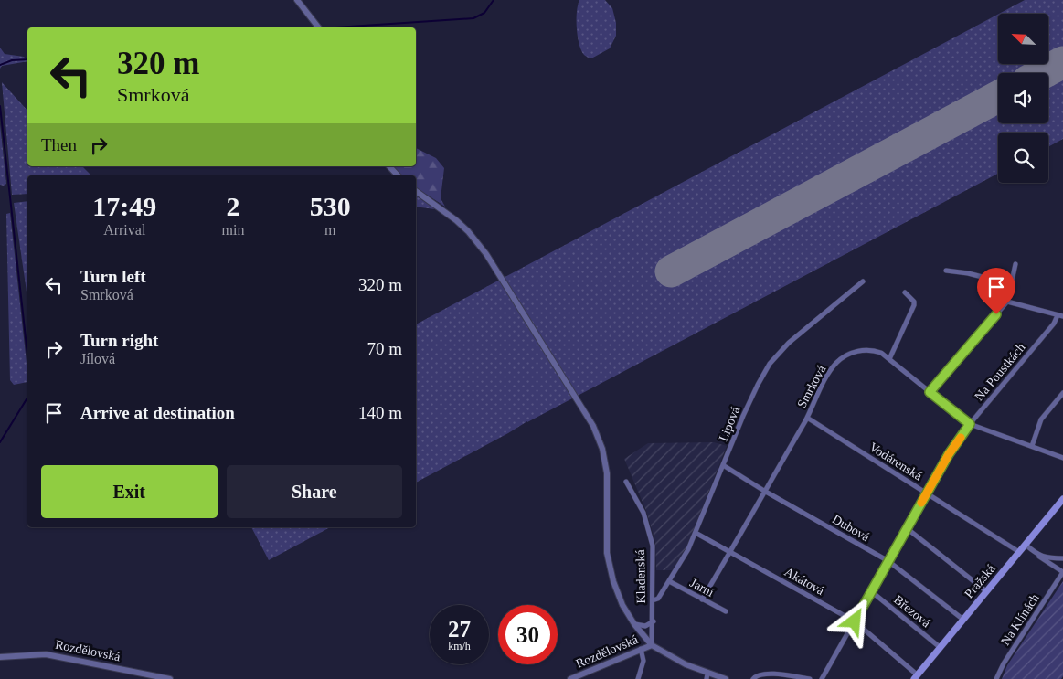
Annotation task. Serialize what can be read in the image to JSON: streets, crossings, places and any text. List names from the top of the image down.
{
  "streets": {
    "main road": ["Pražská"],
    "street": [
      "Na Poustkách",
      "Smrková",
      "Lipová",
      "Vodárenská",
      "Dubová",
      "Kladenská",
      "Akátová",
      "Jarní",
      "Březová",
      "Na Klínách",
      "Rozdělovská"
    ]
  },
  "crossings": [
    ["Na Poustkách", "Smrková"],
    ["Na Poustkách", "Vodárenská"],
    ["Na Poustkách", "Dubová"],
    ["Na Poustkách", "Akátová"],
    ["Na Poustkách", "Březová"],
    ["Smrková", "Vodárenská"],
    ["Smrková", "Dubová"],
    ["Smrková", "Akátová"],
    ["Smrková", "Jarní"],
    ["Lipová", "Dubová"],
    ["Lipová", "Kladenská"],
    ["Lipová", "Akátová"],
    ["Lipová", "Jarní"],
    ["Vodárenská", "Pražská"],
    ["Dubová", "Pražská"],
    ["Kladenská", "Rozdělovská"],
    ["Akátová", "Pražská"],
    ["Pražská", "Březová"]
  ],
  "north": "top left",
  "page": {
    "turn": ["320 m", "Smrková"],
    "then": "Then",
    "eta": [
      "17:49",
      "Arrival",
      "2",
      "min",
      "530",
      "m"
    ],
    "list": [
      {
        "name": "Turn left",
        "note": "Smrková",
        "value": "320 m"
      },
      {
        "name": "Turn right",
        "note": "Jílová",
        "value": "70 m"
      },
      {
        "name": "Arrive at destination",
        "value": "140 m"
      }
    ],
    "buttons": ["Exit", "Share"],
    "speed": "27 km/h",
    "limit": "30"
  }
}
